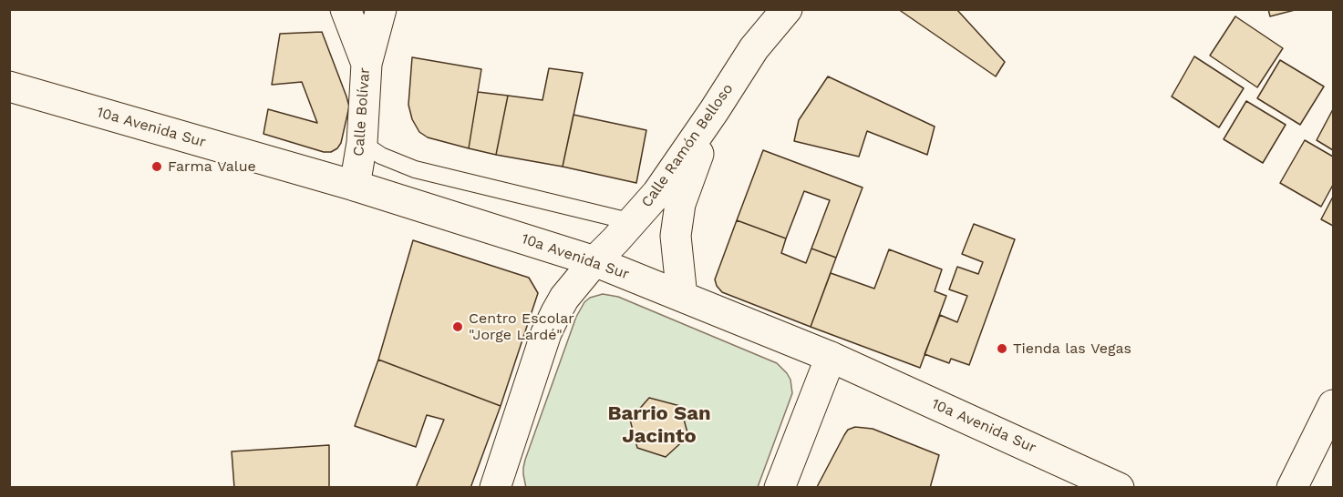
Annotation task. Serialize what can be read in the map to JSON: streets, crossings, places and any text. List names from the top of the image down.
{
  "streets": {
    "main road": ["Calle Bolívar", "10a Avenida Sur", "Calle Ramón Belloso"]
  },
  "crossings": [
    ["Calle Bolívar", "10a Avenida Sur"],
    ["10a Avenida Sur", "Calle Ramón Belloso"]
  ],
  "districts": ["Barrio San Jacinto"],
  "places": ["Farma Value", "Centro Escolar \"Jorge Lardé\"", "Tienda las Vegas"]
}
